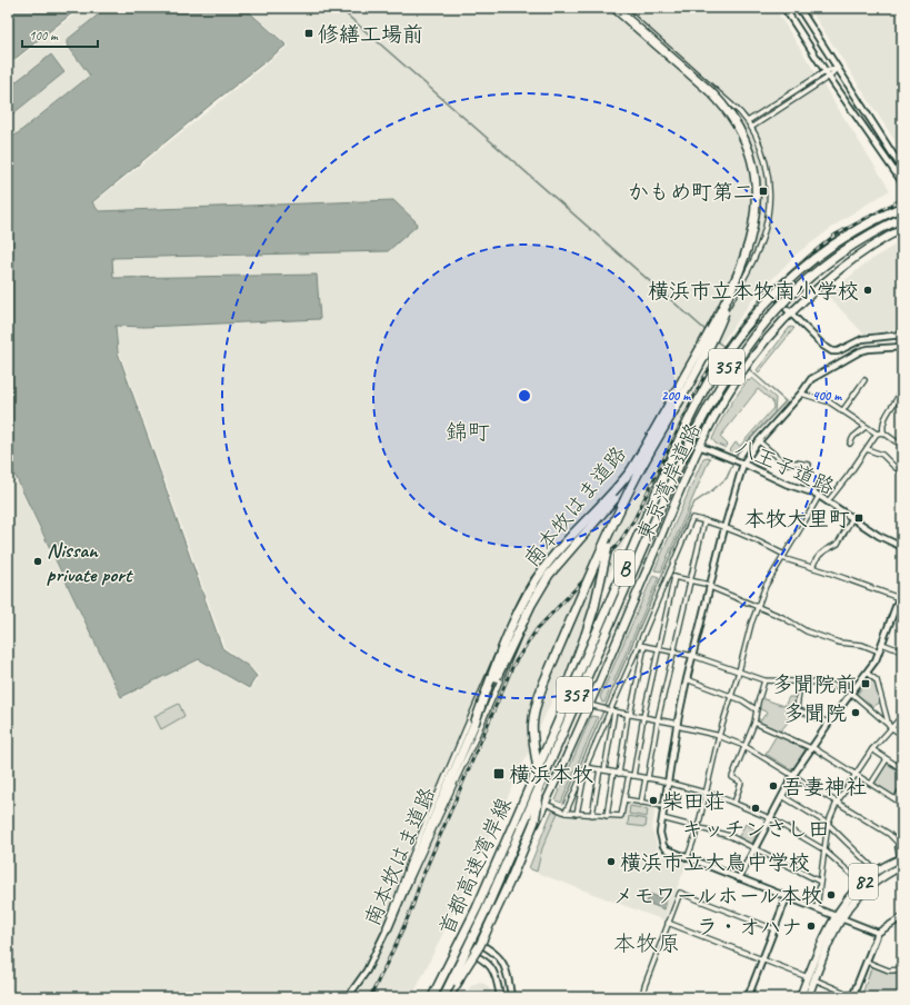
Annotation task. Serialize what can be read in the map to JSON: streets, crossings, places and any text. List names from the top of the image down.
{
  "streets": {
    "highway": ["南本牧はま道路", "B", "首都高速湾岸線"],
    "main road": ["357", "東京湾岸道路", "82"],
    "street": ["八王子道路"]
  },
  "crossings": [
    ["八王子道路", "東京湾岸道路"],
    ["東京湾岸道路", "首都高速湾岸線"]
  ],
  "districts": ["錦町", "本牧原"],
  "places": {
    "transit": [
      "修繕工場前",
      "かもめ町第二",
      "本牧大里町",
      "多聞院前",
      "横浜本牧"
    ],
    "other": [
      "横浜市立本牧南小学校",
      "Nissan private port",
      "多聞院",
      "吾妻神社",
      "柴田荘",
      "キッチンさし田",
      "横浜市立大鳥中学校",
      "メモワールホール本牧",
      "ラ・オハナ"
    ]
  },
  "scale_bar": "100 m",
  "rings": ["200 m", "400 m"]
}
